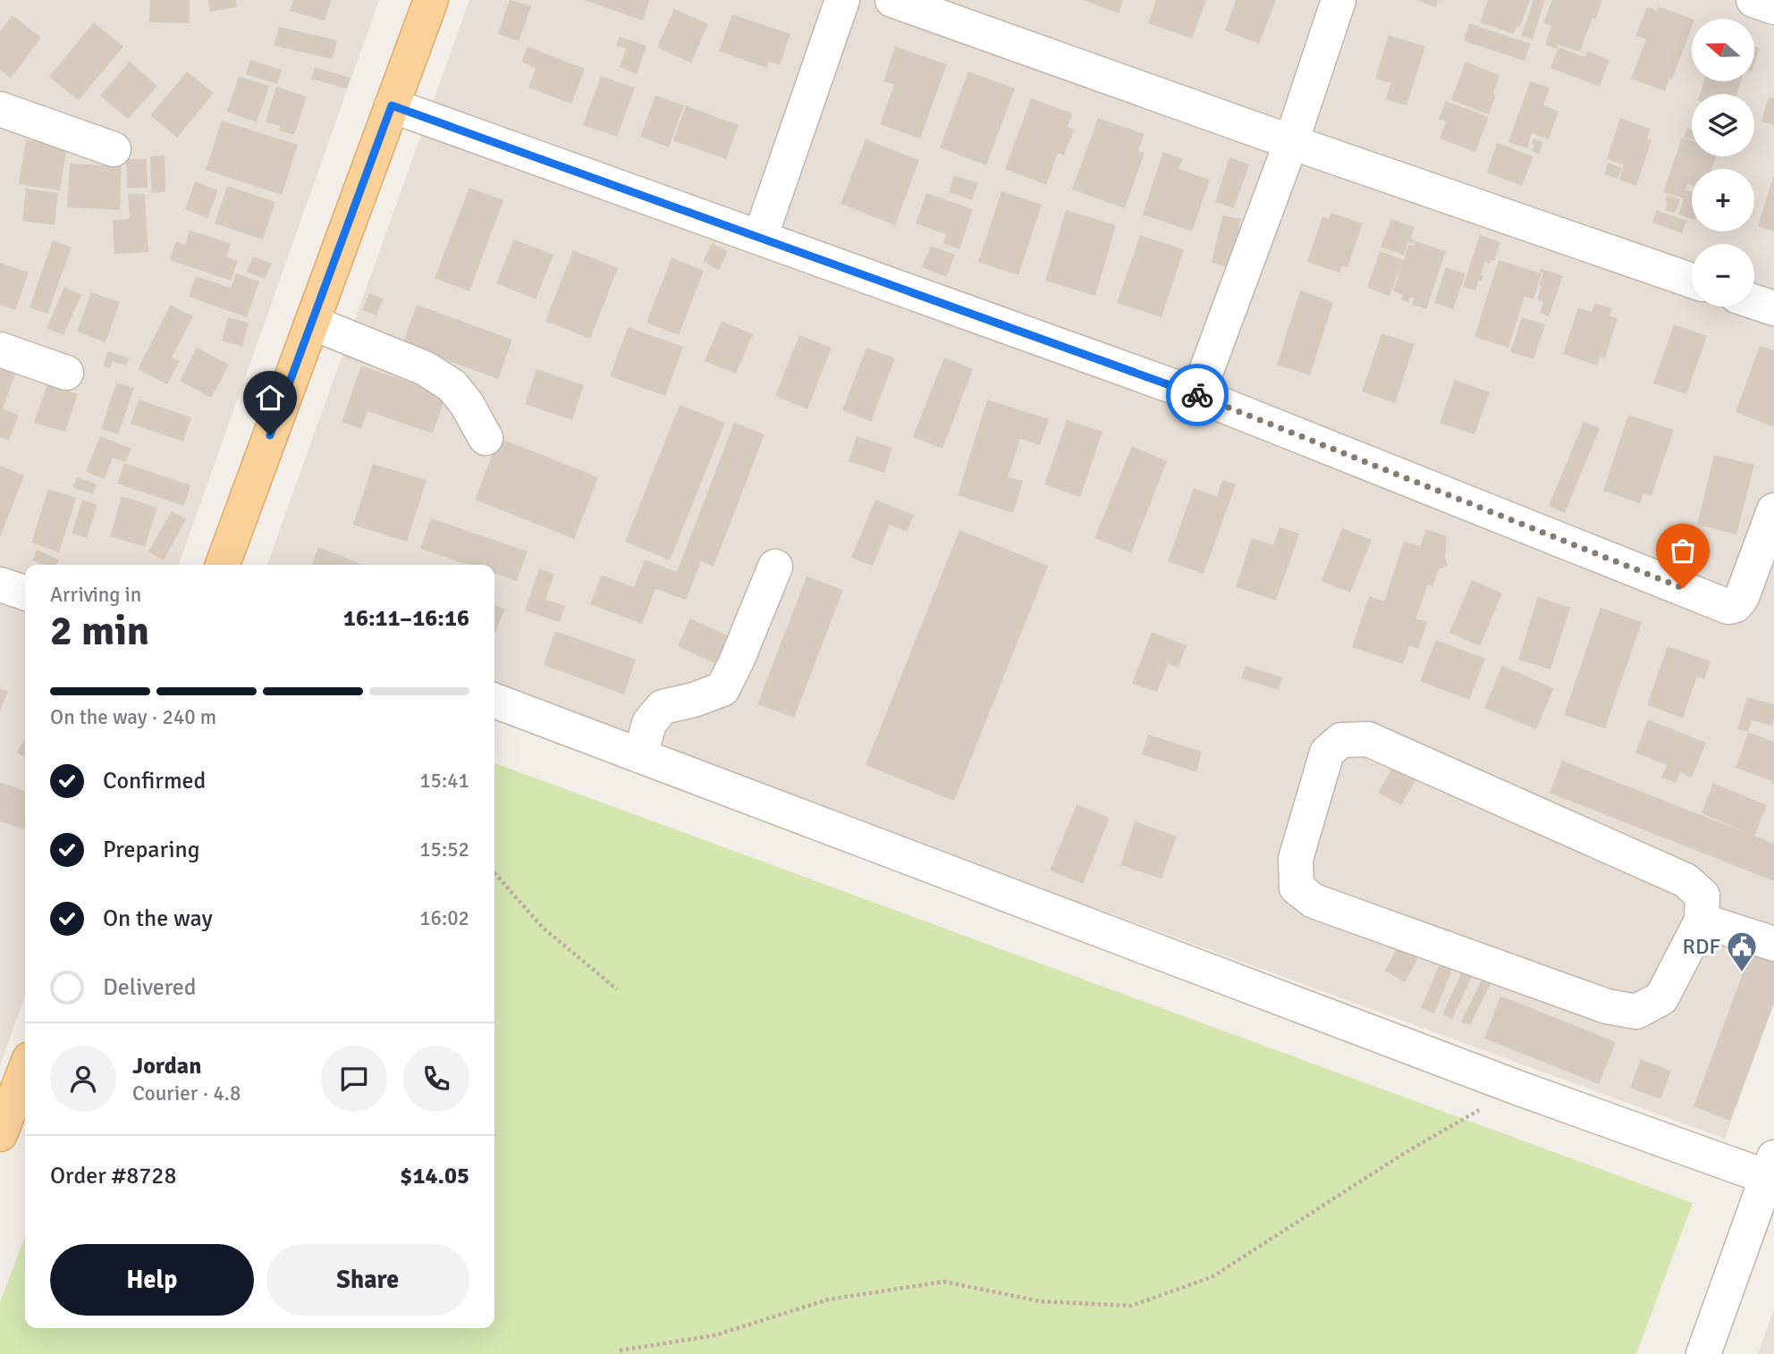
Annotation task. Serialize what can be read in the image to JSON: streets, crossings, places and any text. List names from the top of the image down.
{
  "places": {
    "public building": ["RDF"]
  },
  "north": "left",
  "page": {
    "map_buttons": ["+", "−"],
    "heading": ["2 min", "Arriving in", "16:11–16:16"],
    "panel": [
      "Jordan",
      "Courier · 4.8",
      "Order #8728",
      "$14.05"
    ],
    "bar": "On the way · 240 m",
    "list": [
      ["Confirmed", "15:41"],
      ["Preparing", "15:52"],
      ["On the way", "16:02"],
      "Delivered"
    ],
    "buttons": ["Help", "Share"]
  }
}
